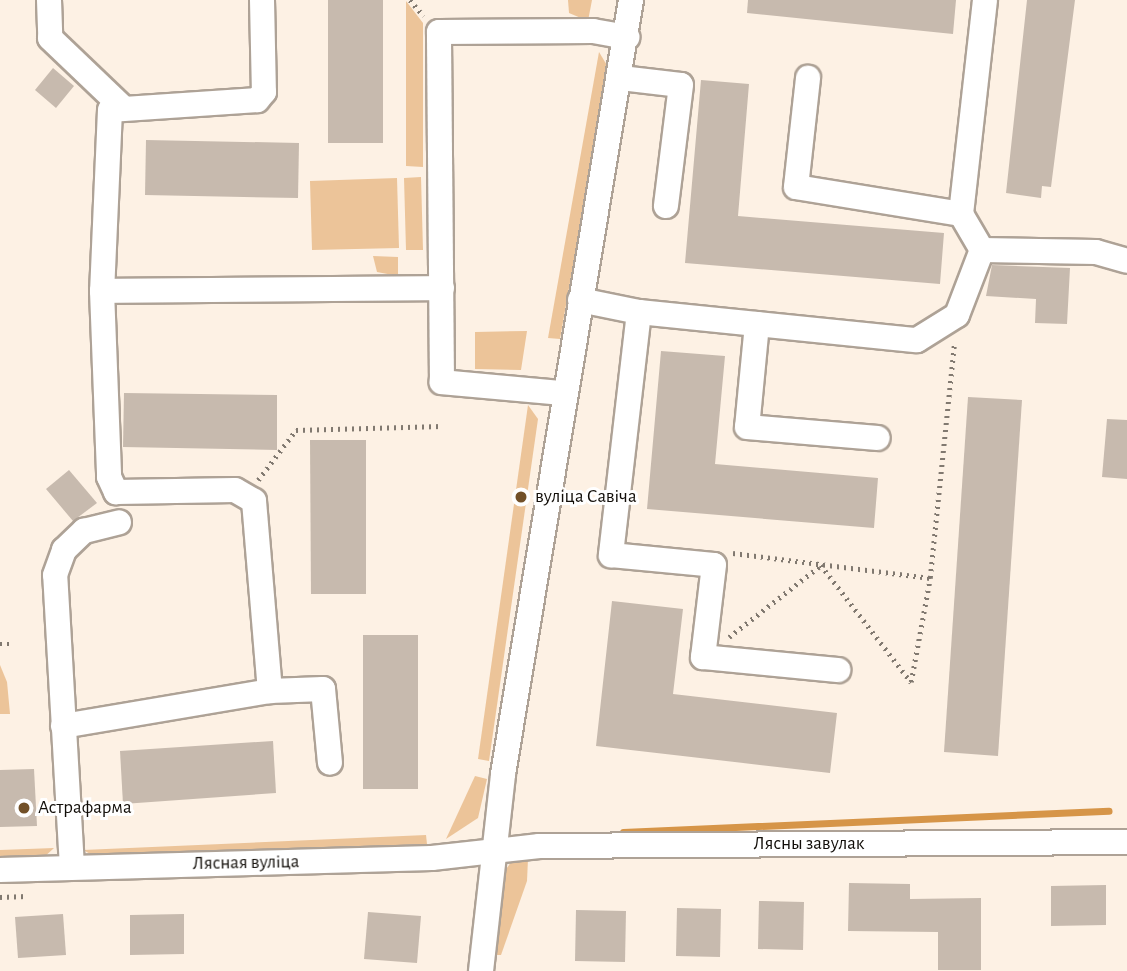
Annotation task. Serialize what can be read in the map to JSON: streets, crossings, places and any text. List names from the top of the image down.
{
  "streets": {
    "street": ["Лясны завулак", "Лясная вуліца"]
  },
  "crossings": [
    ["Лясны завулак", "Лясная вуліца"]
  ],
  "places": ["вуліца Савіча", "Астрафарма"]
}
